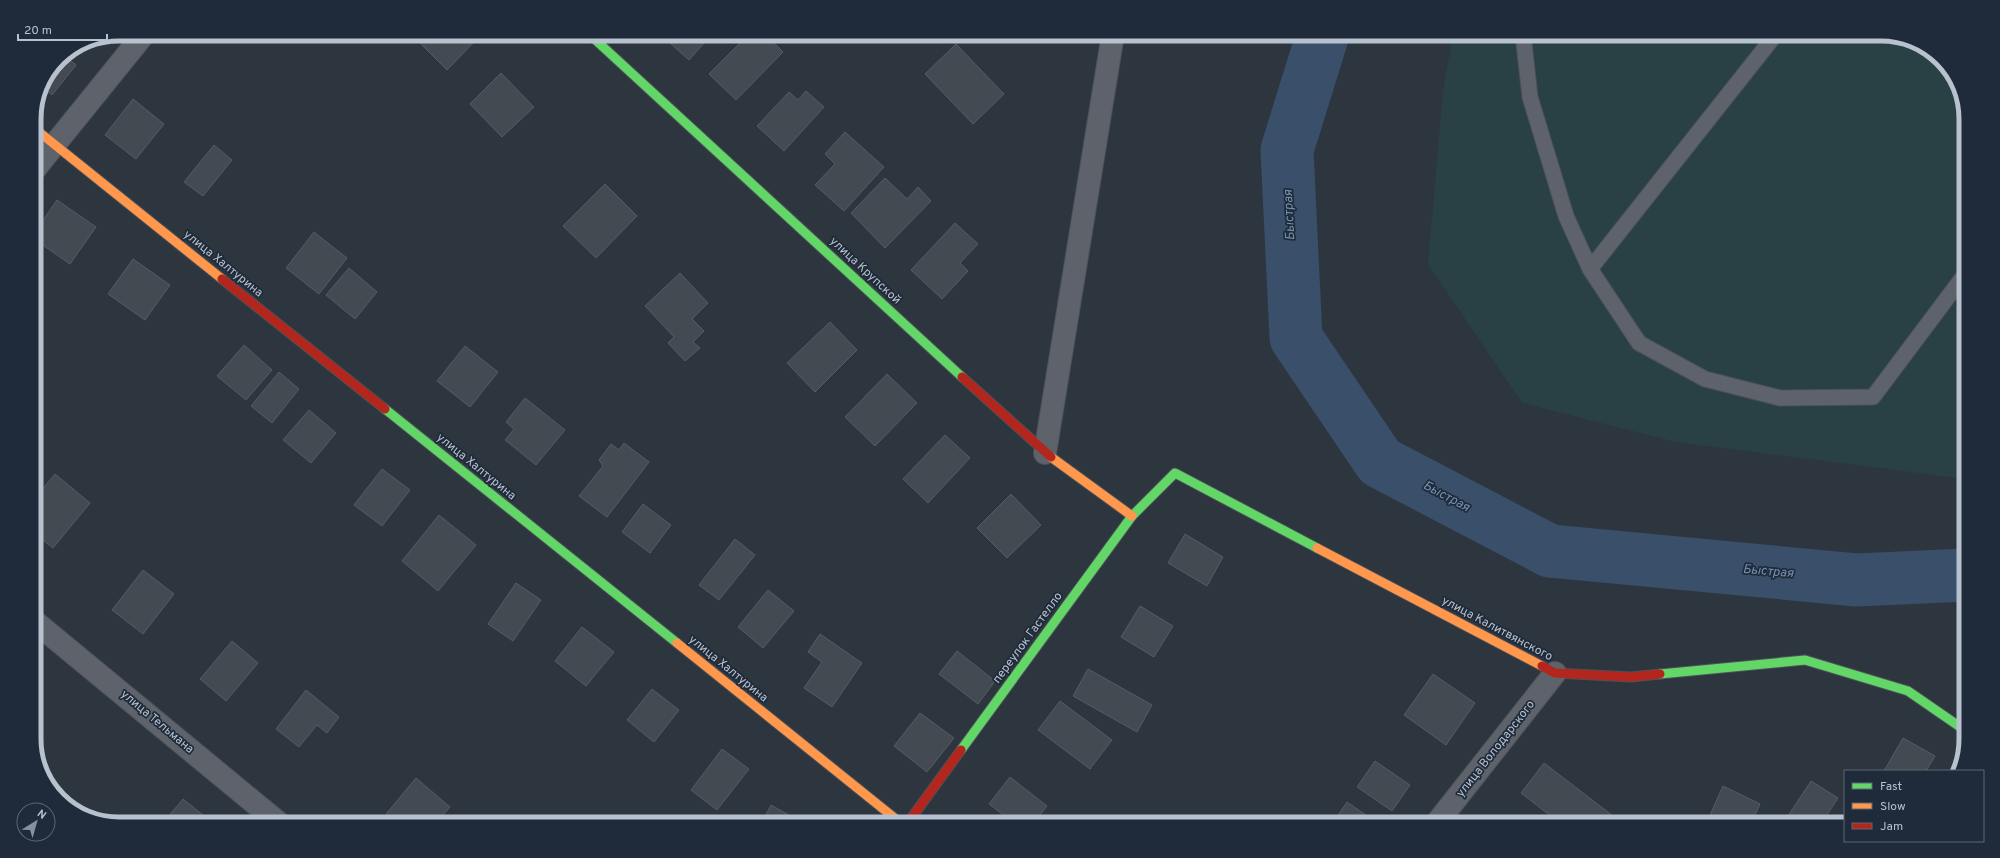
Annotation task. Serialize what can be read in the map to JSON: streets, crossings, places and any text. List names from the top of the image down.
{
  "streets": {
    "street": [
      "улица Халтурина",
      "улица Крупской",
      "улица Калитвянского",
      "переулок Гастелло",
      "улица Тельмана",
      "улица Володарского"
    ]
  },
  "crossings": [
    ["улица Крупской", "переулок Гастелло"],
    ["улица Калитвянского", "переулок Гастелло"],
    ["улица Калитвянского", "улица Володарского"]
  ],
  "water": ["Быстрая"],
  "legend": ["Fast", "Slow", "Jam"],
  "scale_bar": "20 m",
  "north": "top right"
}
